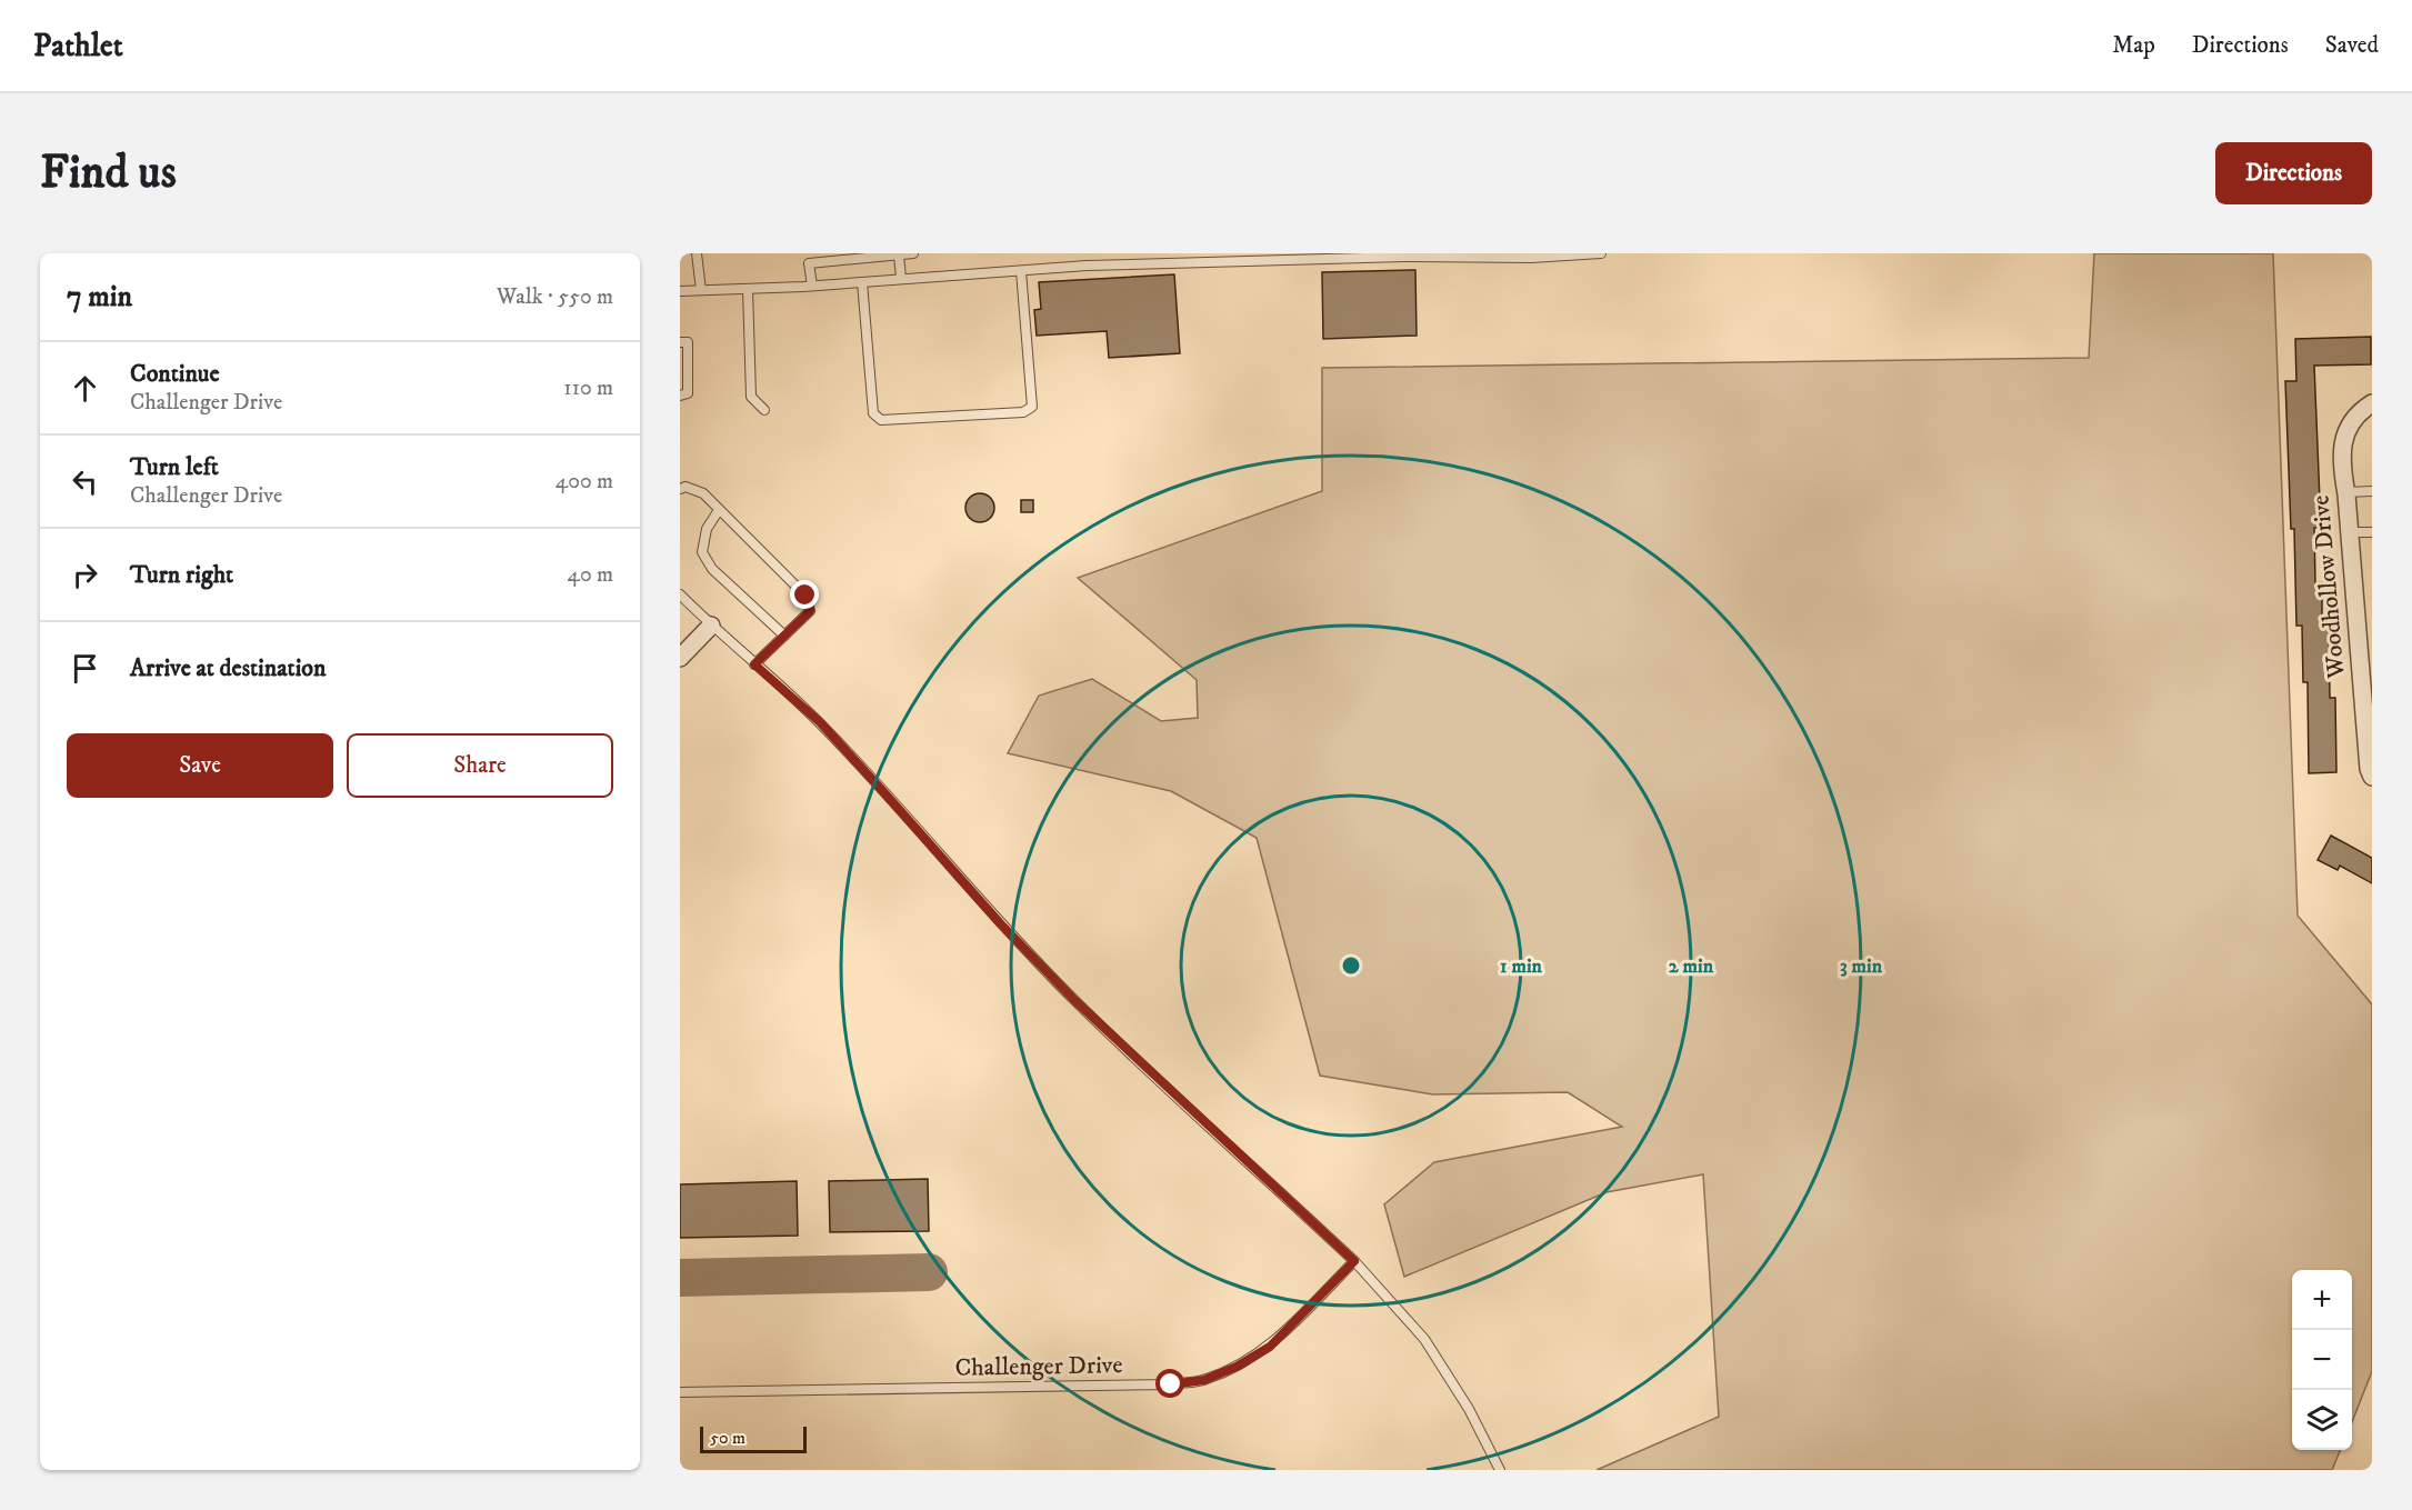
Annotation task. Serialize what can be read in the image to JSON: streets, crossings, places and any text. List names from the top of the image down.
{
  "streets": {
    "street": ["Woodhollow Drive"],
    "lane": ["Challenger Drive"]
  },
  "scale_bar": "50 m",
  "page": {
    "header": "Pathlet",
    "nav": ["Map", "Directions", "Saved"],
    "buttons": [
      "Directions",
      ["Save", "Share"]
    ],
    "title": "Find us",
    "heading": ["7 min", "Walk · 550 m"],
    "list": [
      ["Continue", "Challenger Drive", "110 m"],
      ["Turn left", "Challenger Drive", "400 m"],
      ["Turn right", "40 m"],
      "Arrive at destination"
    ],
    "map_buttons": ["+", "−"],
    "scale": "50 m"
  },
  "rings": ["1 min", "2 min", "3 min"]
}
